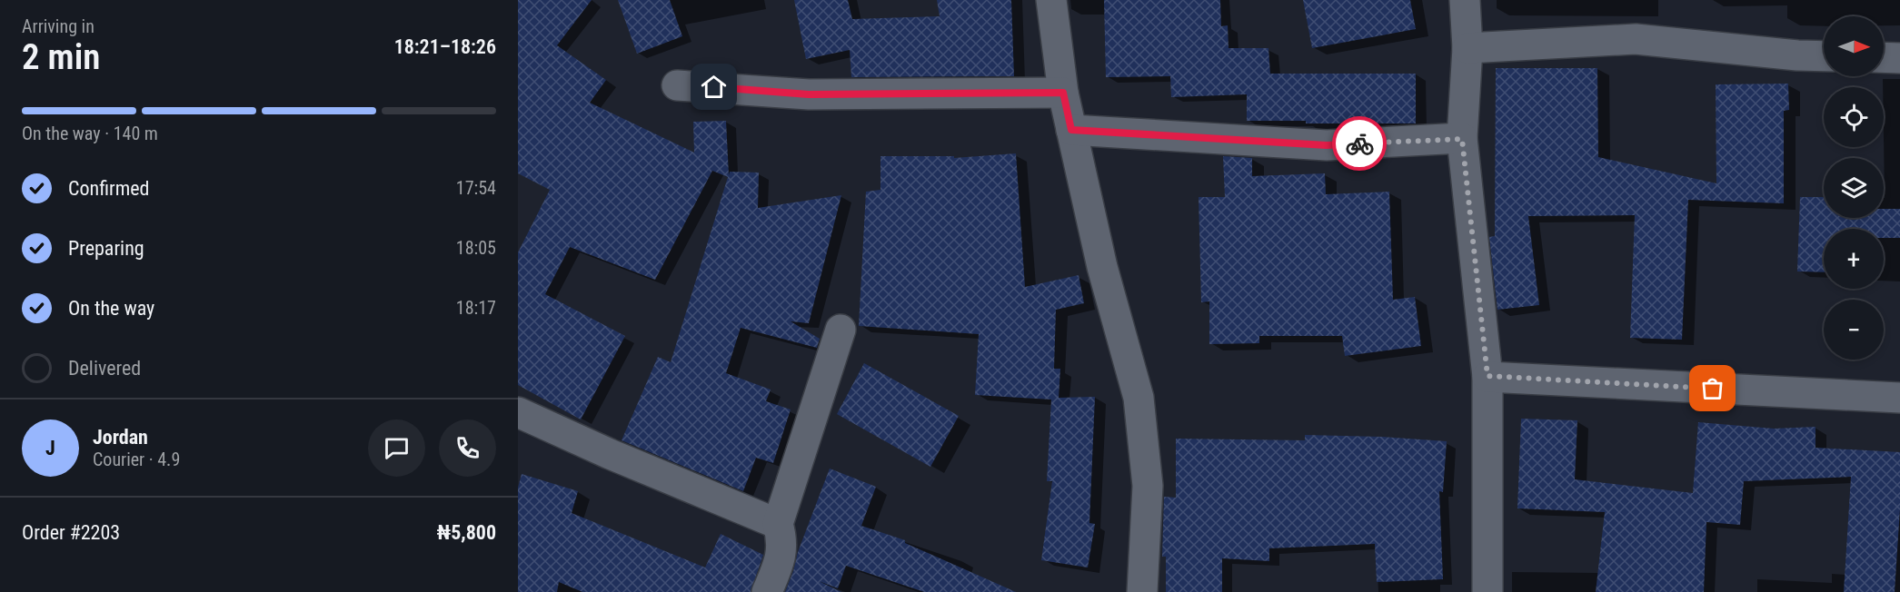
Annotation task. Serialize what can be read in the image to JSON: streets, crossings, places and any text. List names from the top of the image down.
{
  "north": "right",
  "page": {
    "heading": ["2 min", "Arriving in", "18:21–18:26"],
    "panel": [
      "Jordan",
      "Courier · 4.9",
      "Order #2203",
      "₦5,800"
    ],
    "map_buttons": ["+", "−"],
    "bar": "On the way · 140 m",
    "list": [
      ["Confirmed", "17:54"],
      ["Preparing", "18:05"],
      ["On the way", "18:17"],
      "Delivered"
    ],
    "round": "J"
  }
}
